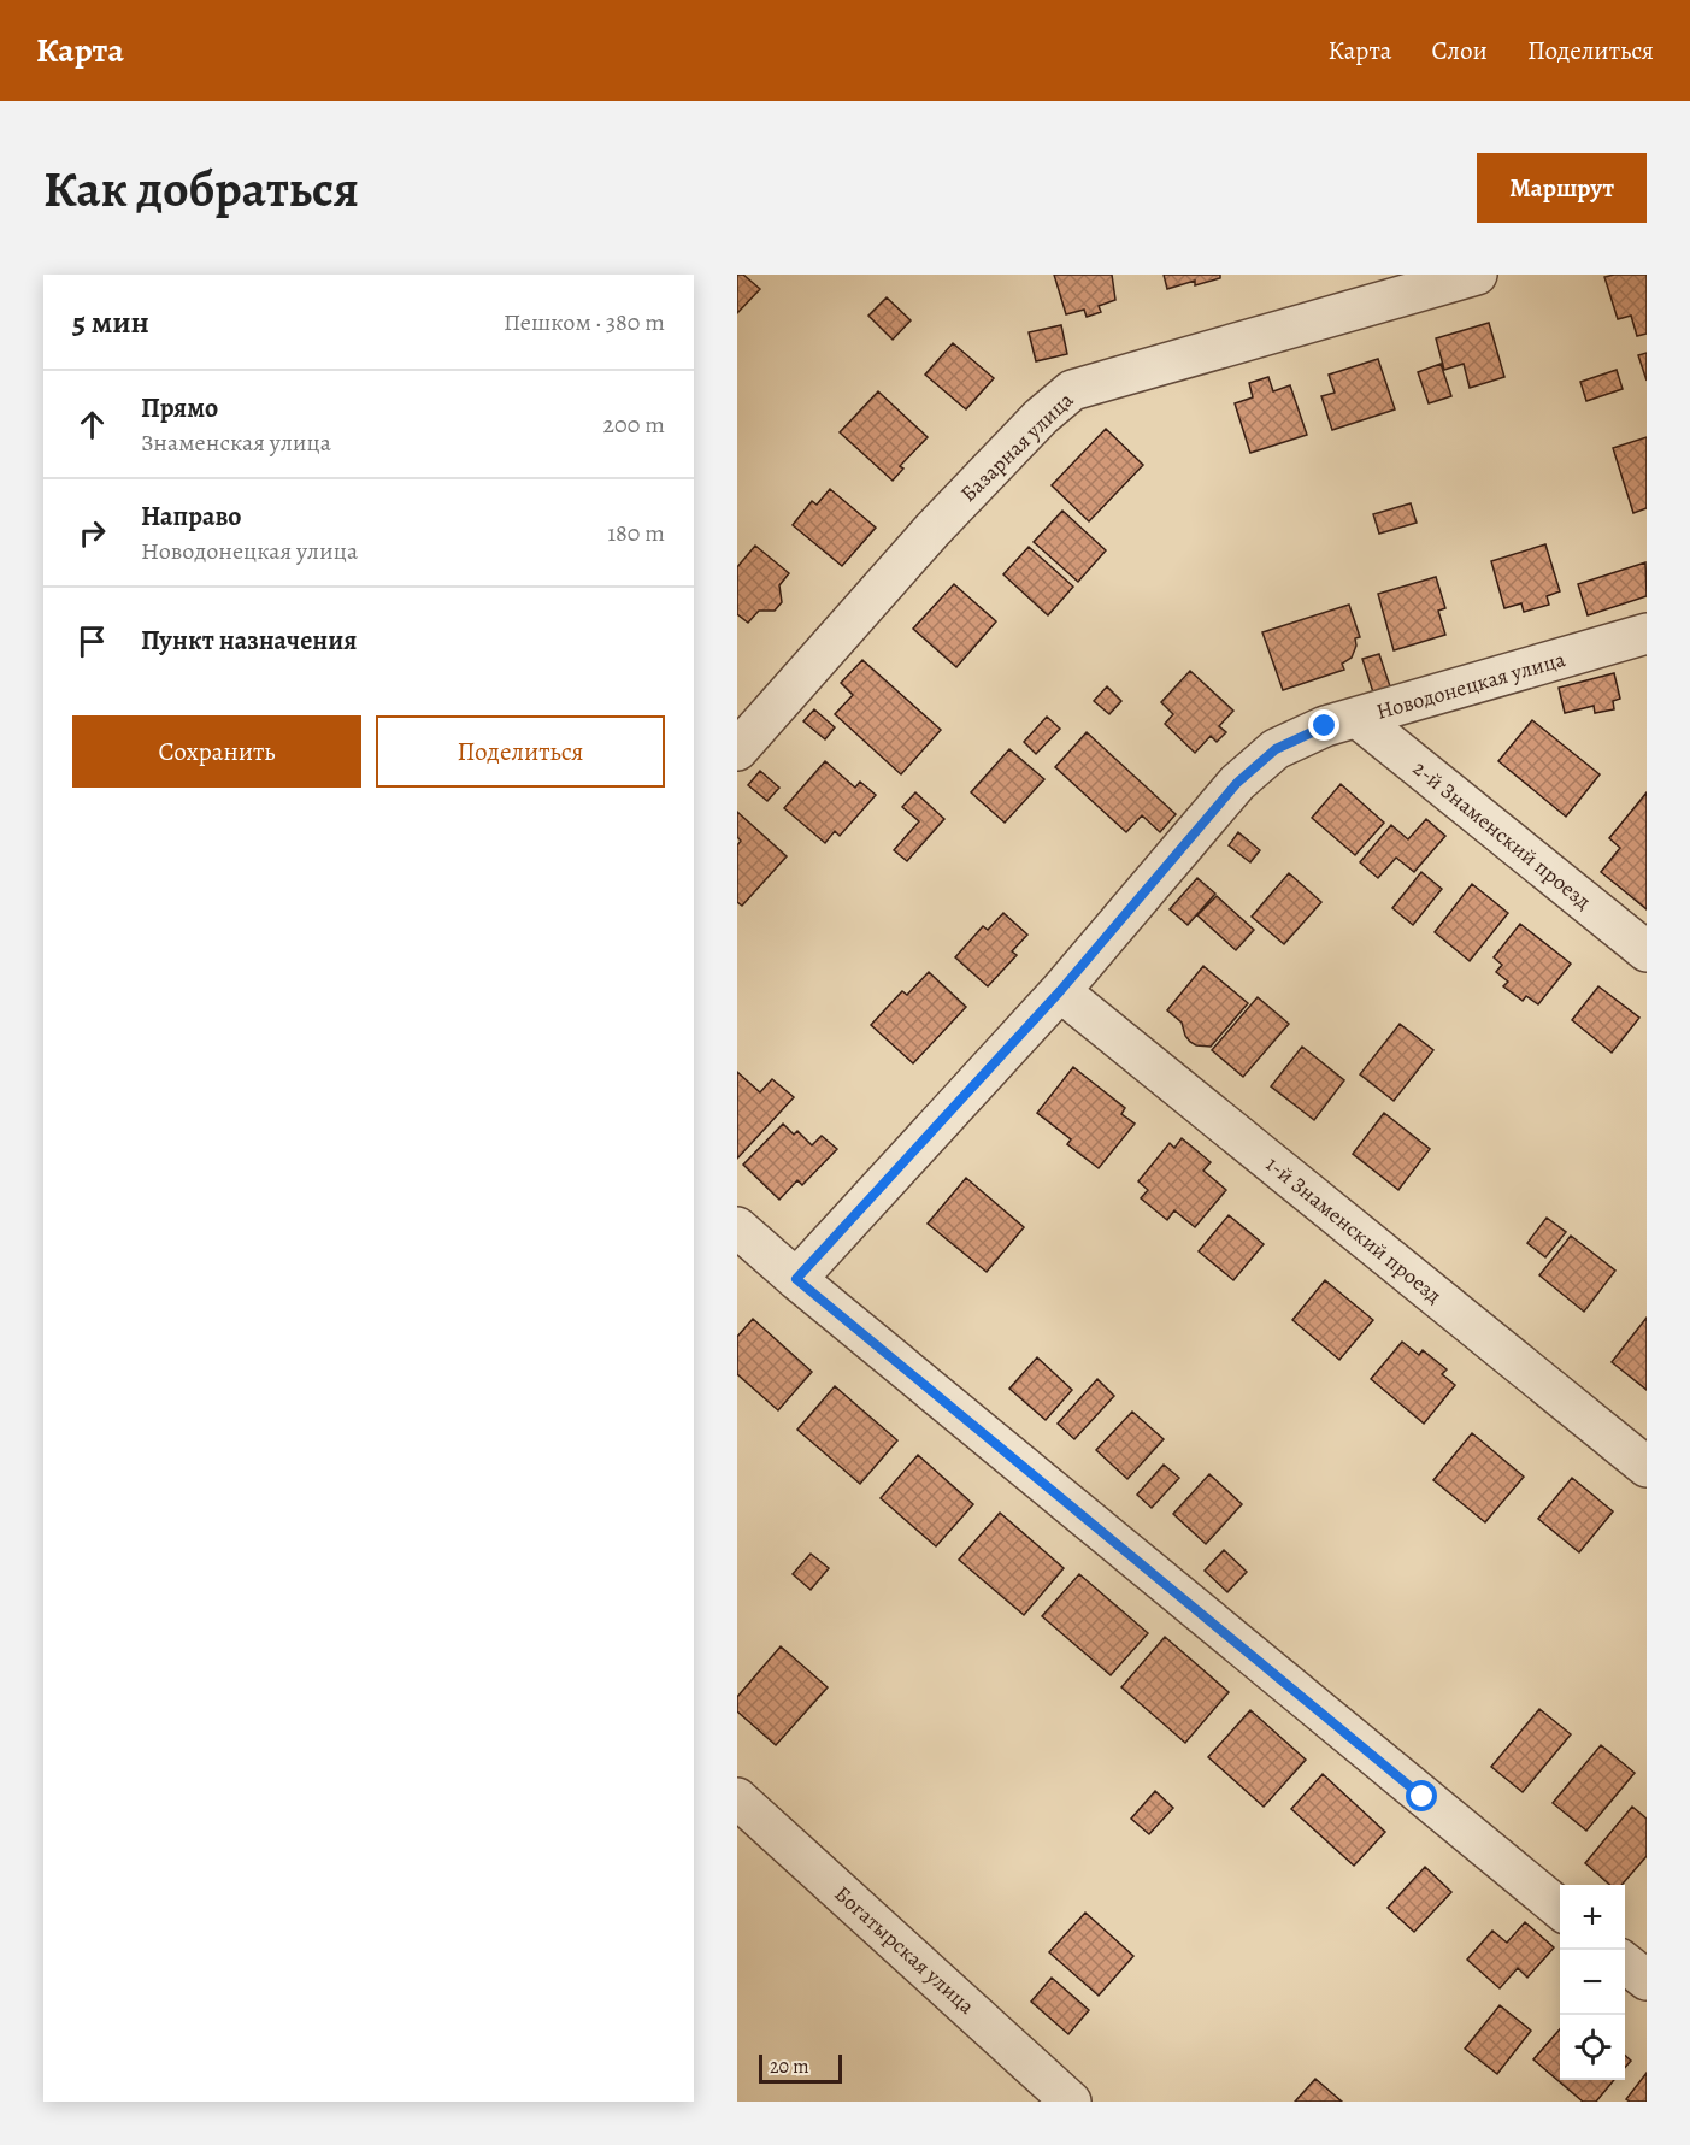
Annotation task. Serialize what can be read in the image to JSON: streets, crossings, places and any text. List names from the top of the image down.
{
  "streets": {
    "street": [
      "Базарная улица",
      "Новодонецкая улица",
      "2-й Знаменский проезд",
      "1-й Знаменский проезд",
      "Богатырская улица"
    ]
  },
  "crossings": [
    ["Новодонецкая улица", "2-й Знаменский проезд"],
    ["Новодонецкая улица", "1-й Знаменский проезд"]
  ],
  "scale_bar": "20 m",
  "page": {
    "header": "Карта",
    "nav": ["Карта", "Слои", "Поделиться"],
    "buttons": [
      "Маршрут",
      ["Сохранить", "Поделиться"]
    ],
    "title": "Как добраться",
    "heading": ["5 мин", "Пешком · 380 m"],
    "list": [
      ["Прямо", "Знаменская улица", "200 m"],
      ["Направо", "Новодонецкая улица", "180 m"],
      "Пункт назначения"
    ],
    "map_buttons": ["+", "−"],
    "scale": "20 m"
  }
}
